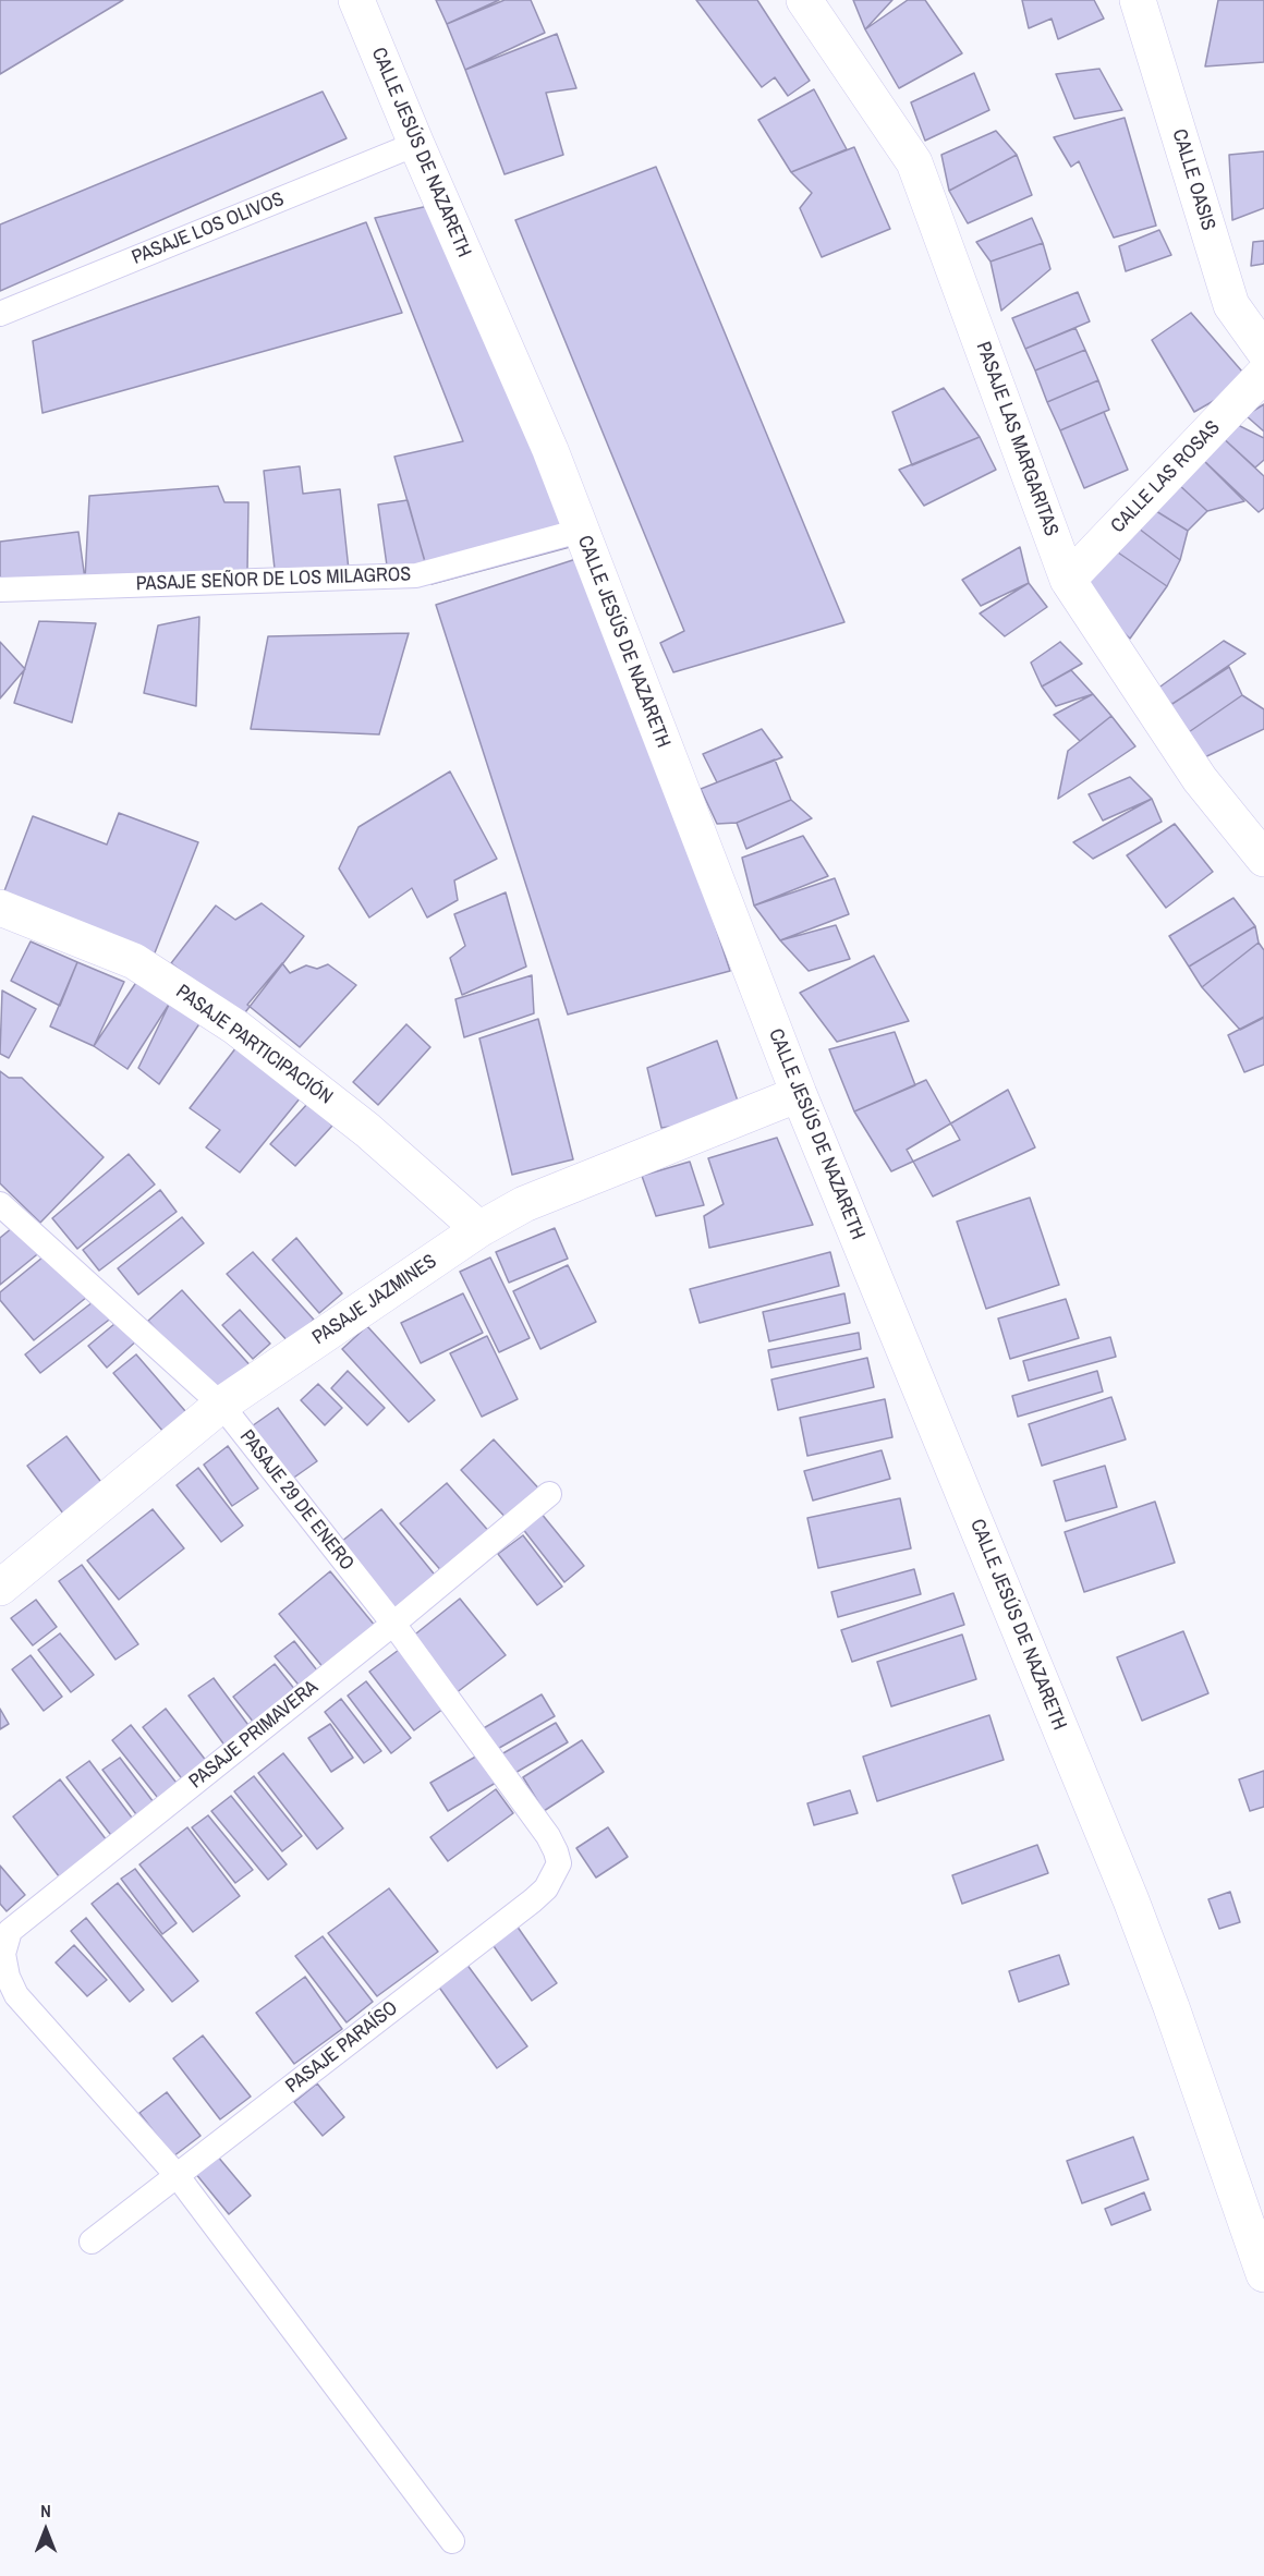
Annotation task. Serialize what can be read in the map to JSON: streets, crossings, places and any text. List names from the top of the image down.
{
  "streets": {
    "street": [
      "CALLE JESÚS DE NAZARETH",
      "CALLE OASIS",
      "PASAJE LAS MARGARITAS",
      "CALLE LAS ROSAS",
      "PASAJE PARTICIPACIÓN",
      "PASAJE JAZMINES"
    ],
    "lane": [
      "PASAJE LOS OLIVOS",
      "PASAJE SEÑOR DE LOS MILAGROS",
      "PASAJE 29 DE ENERO",
      "PASAJE PRIMAVERA",
      "PASAJE PARAÍSO"
    ]
  },
  "crossings": [
    ["CALLE JESÚS DE NAZARETH", "PASAJE LOS OLIVOS"],
    ["CALLE JESÚS DE NAZARETH", "PASAJE SEÑOR DE LOS MILAGROS"],
    ["CALLE JESÚS DE NAZARETH", "PASAJE JAZMINES"],
    ["PASAJE LAS MARGARITAS", "CALLE LAS ROSAS"],
    ["PASAJE PARTICIPACIÓN", "PASAJE JAZMINES"],
    ["PASAJE JAZMINES", "PASAJE 29 DE ENERO"],
    ["PASAJE 29 DE ENERO", "PASAJE PRIMAVERA"],
    ["PASAJE 29 DE ENERO", "PASAJE PARAÍSO"],
    ["PASAJE PRIMAVERA", "PASAJE PARAÍSO"]
  ],
  "north": "top"
}
